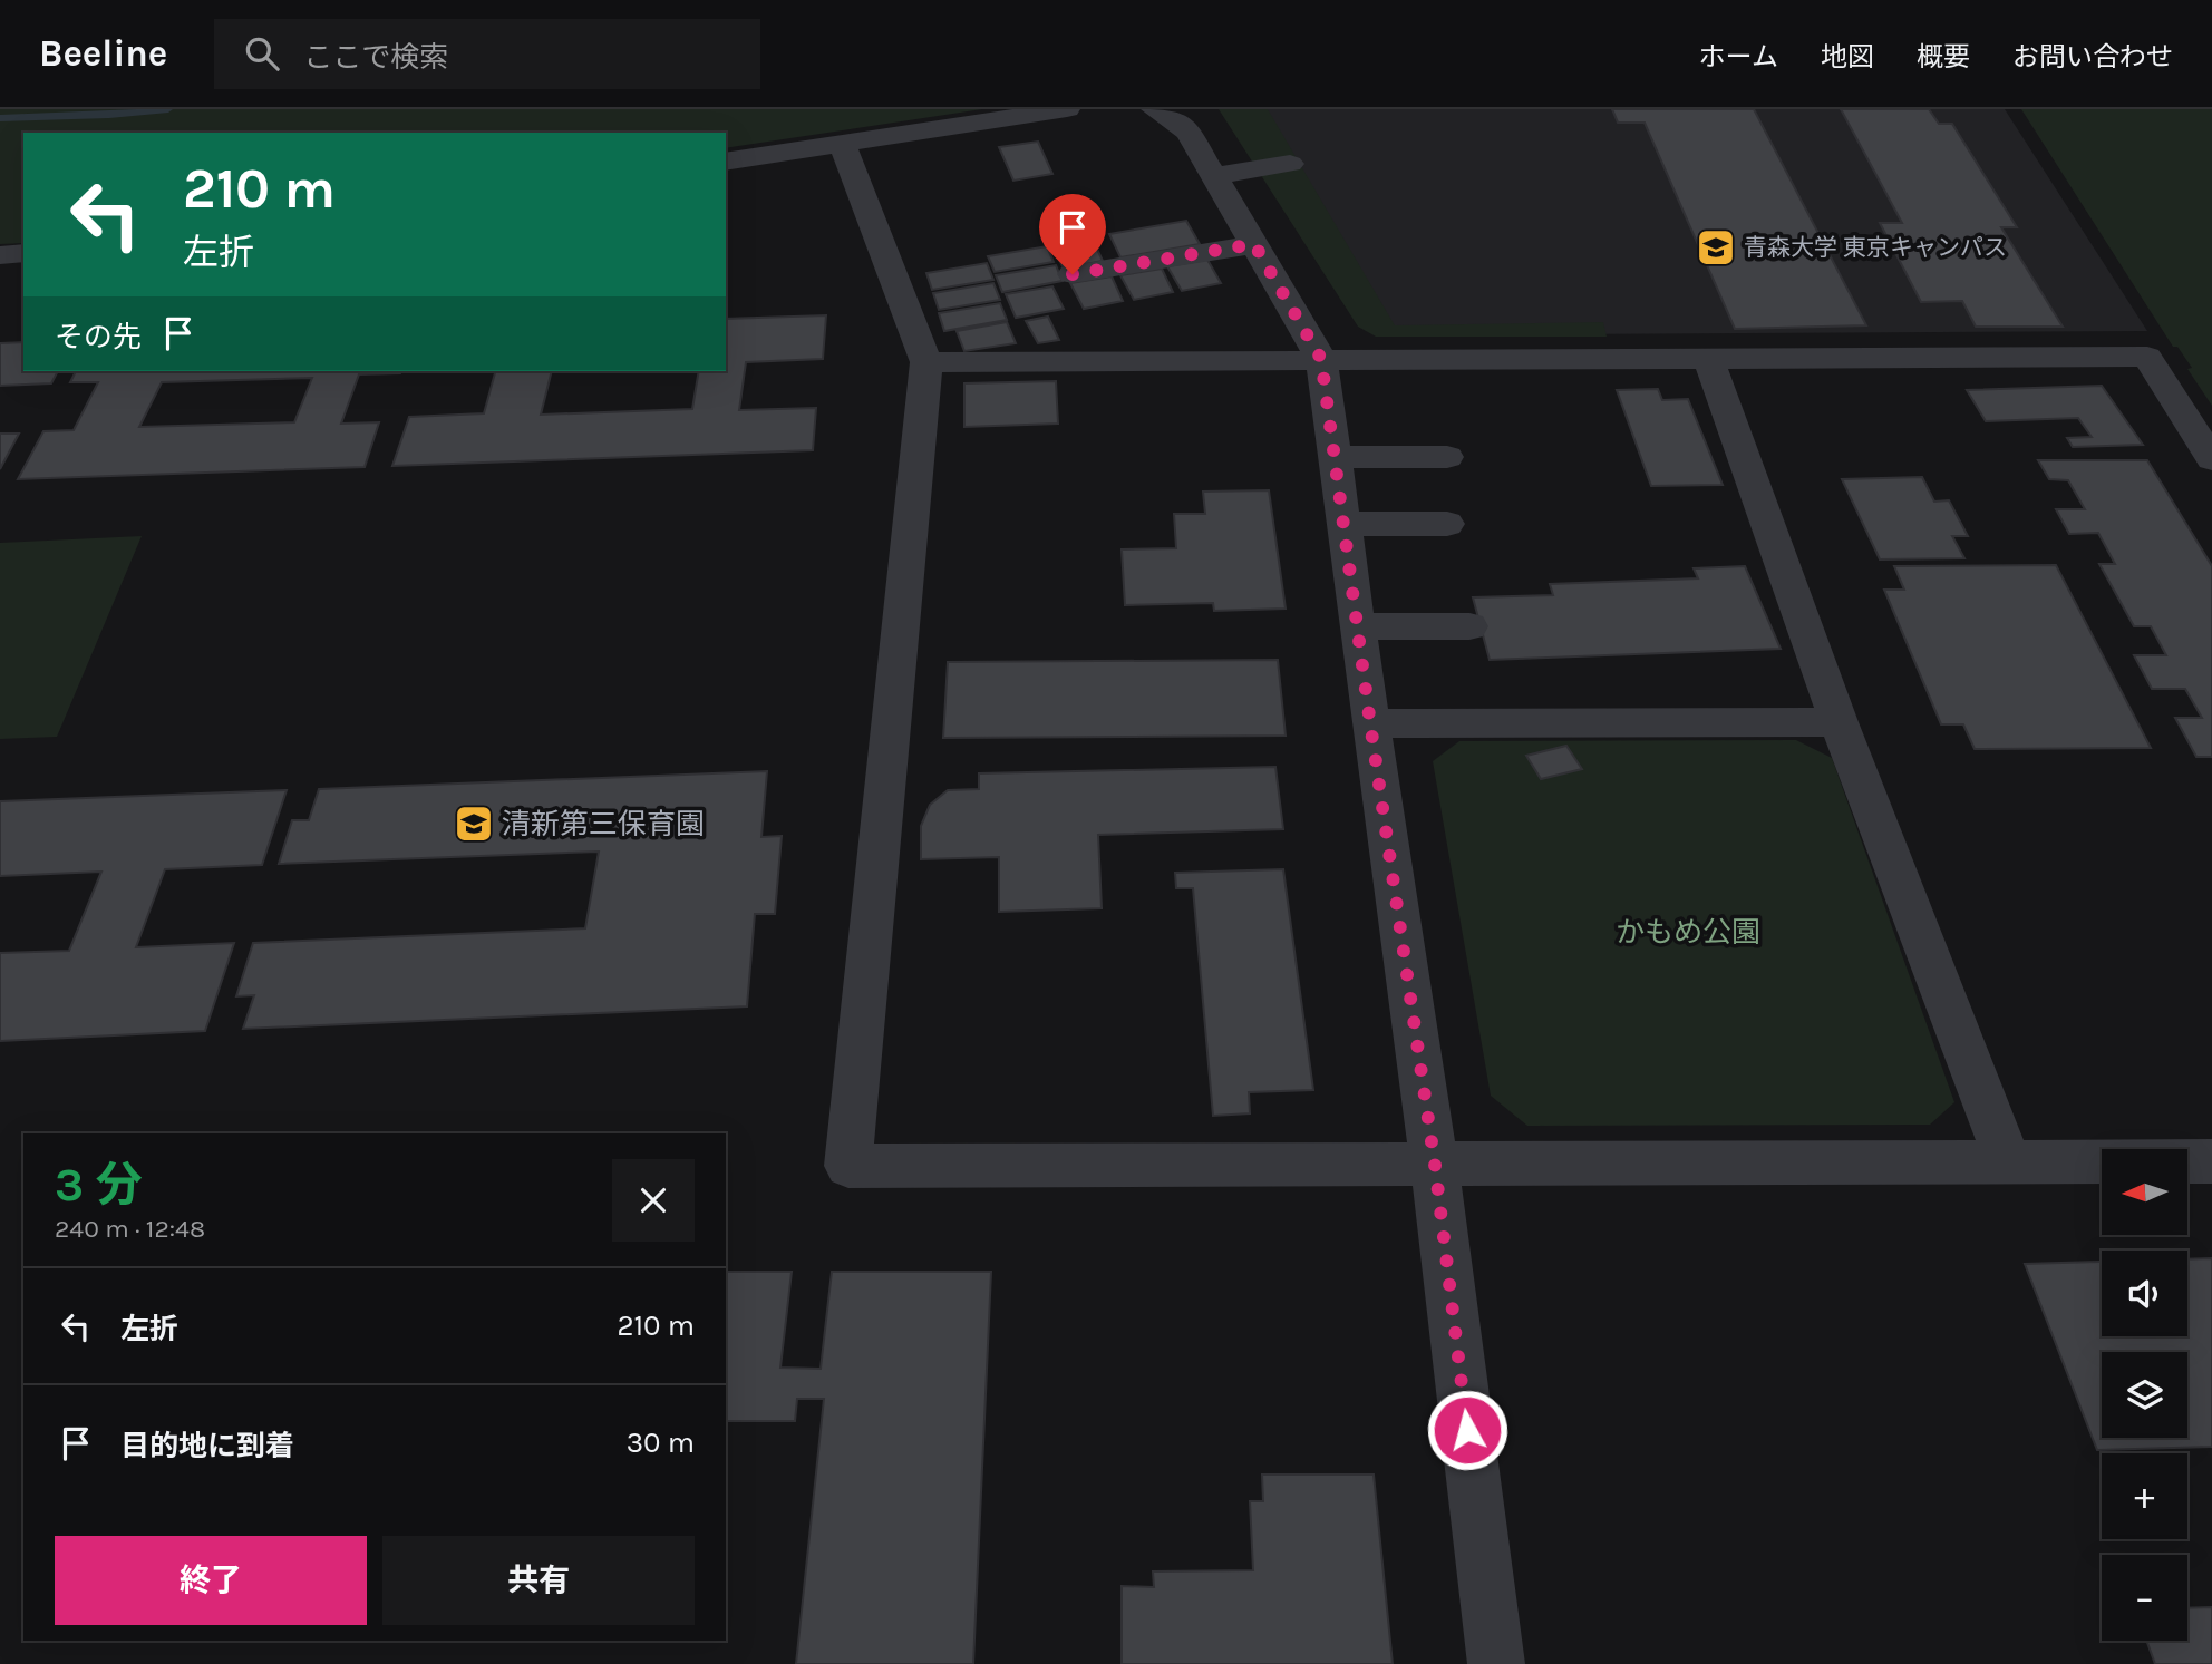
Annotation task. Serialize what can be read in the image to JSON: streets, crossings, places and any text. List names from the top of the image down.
{
  "parks": ["かもめ公園"],
  "places": {
    "school or university": ["青森大学 東京キャンパス", "清新第三保育園"]
  },
  "north": "left",
  "page": {
    "header": "Beeline",
    "search": "ここで検索",
    "nav": [
      "ホーム",
      "地図",
      "概要",
      "お問い合わせ"
    ],
    "turn": ["210 m", "左折"],
    "then": "その先",
    "heading": ["3 分", "240 m · 12:48"],
    "map_buttons": ["+", "−"],
    "list": [
      {
        "name": "左折",
        "value": "210 m"
      },
      {
        "name": "目的地に到着",
        "value": "30 m"
      }
    ],
    "buttons": ["終了", "共有"]
  }
}
